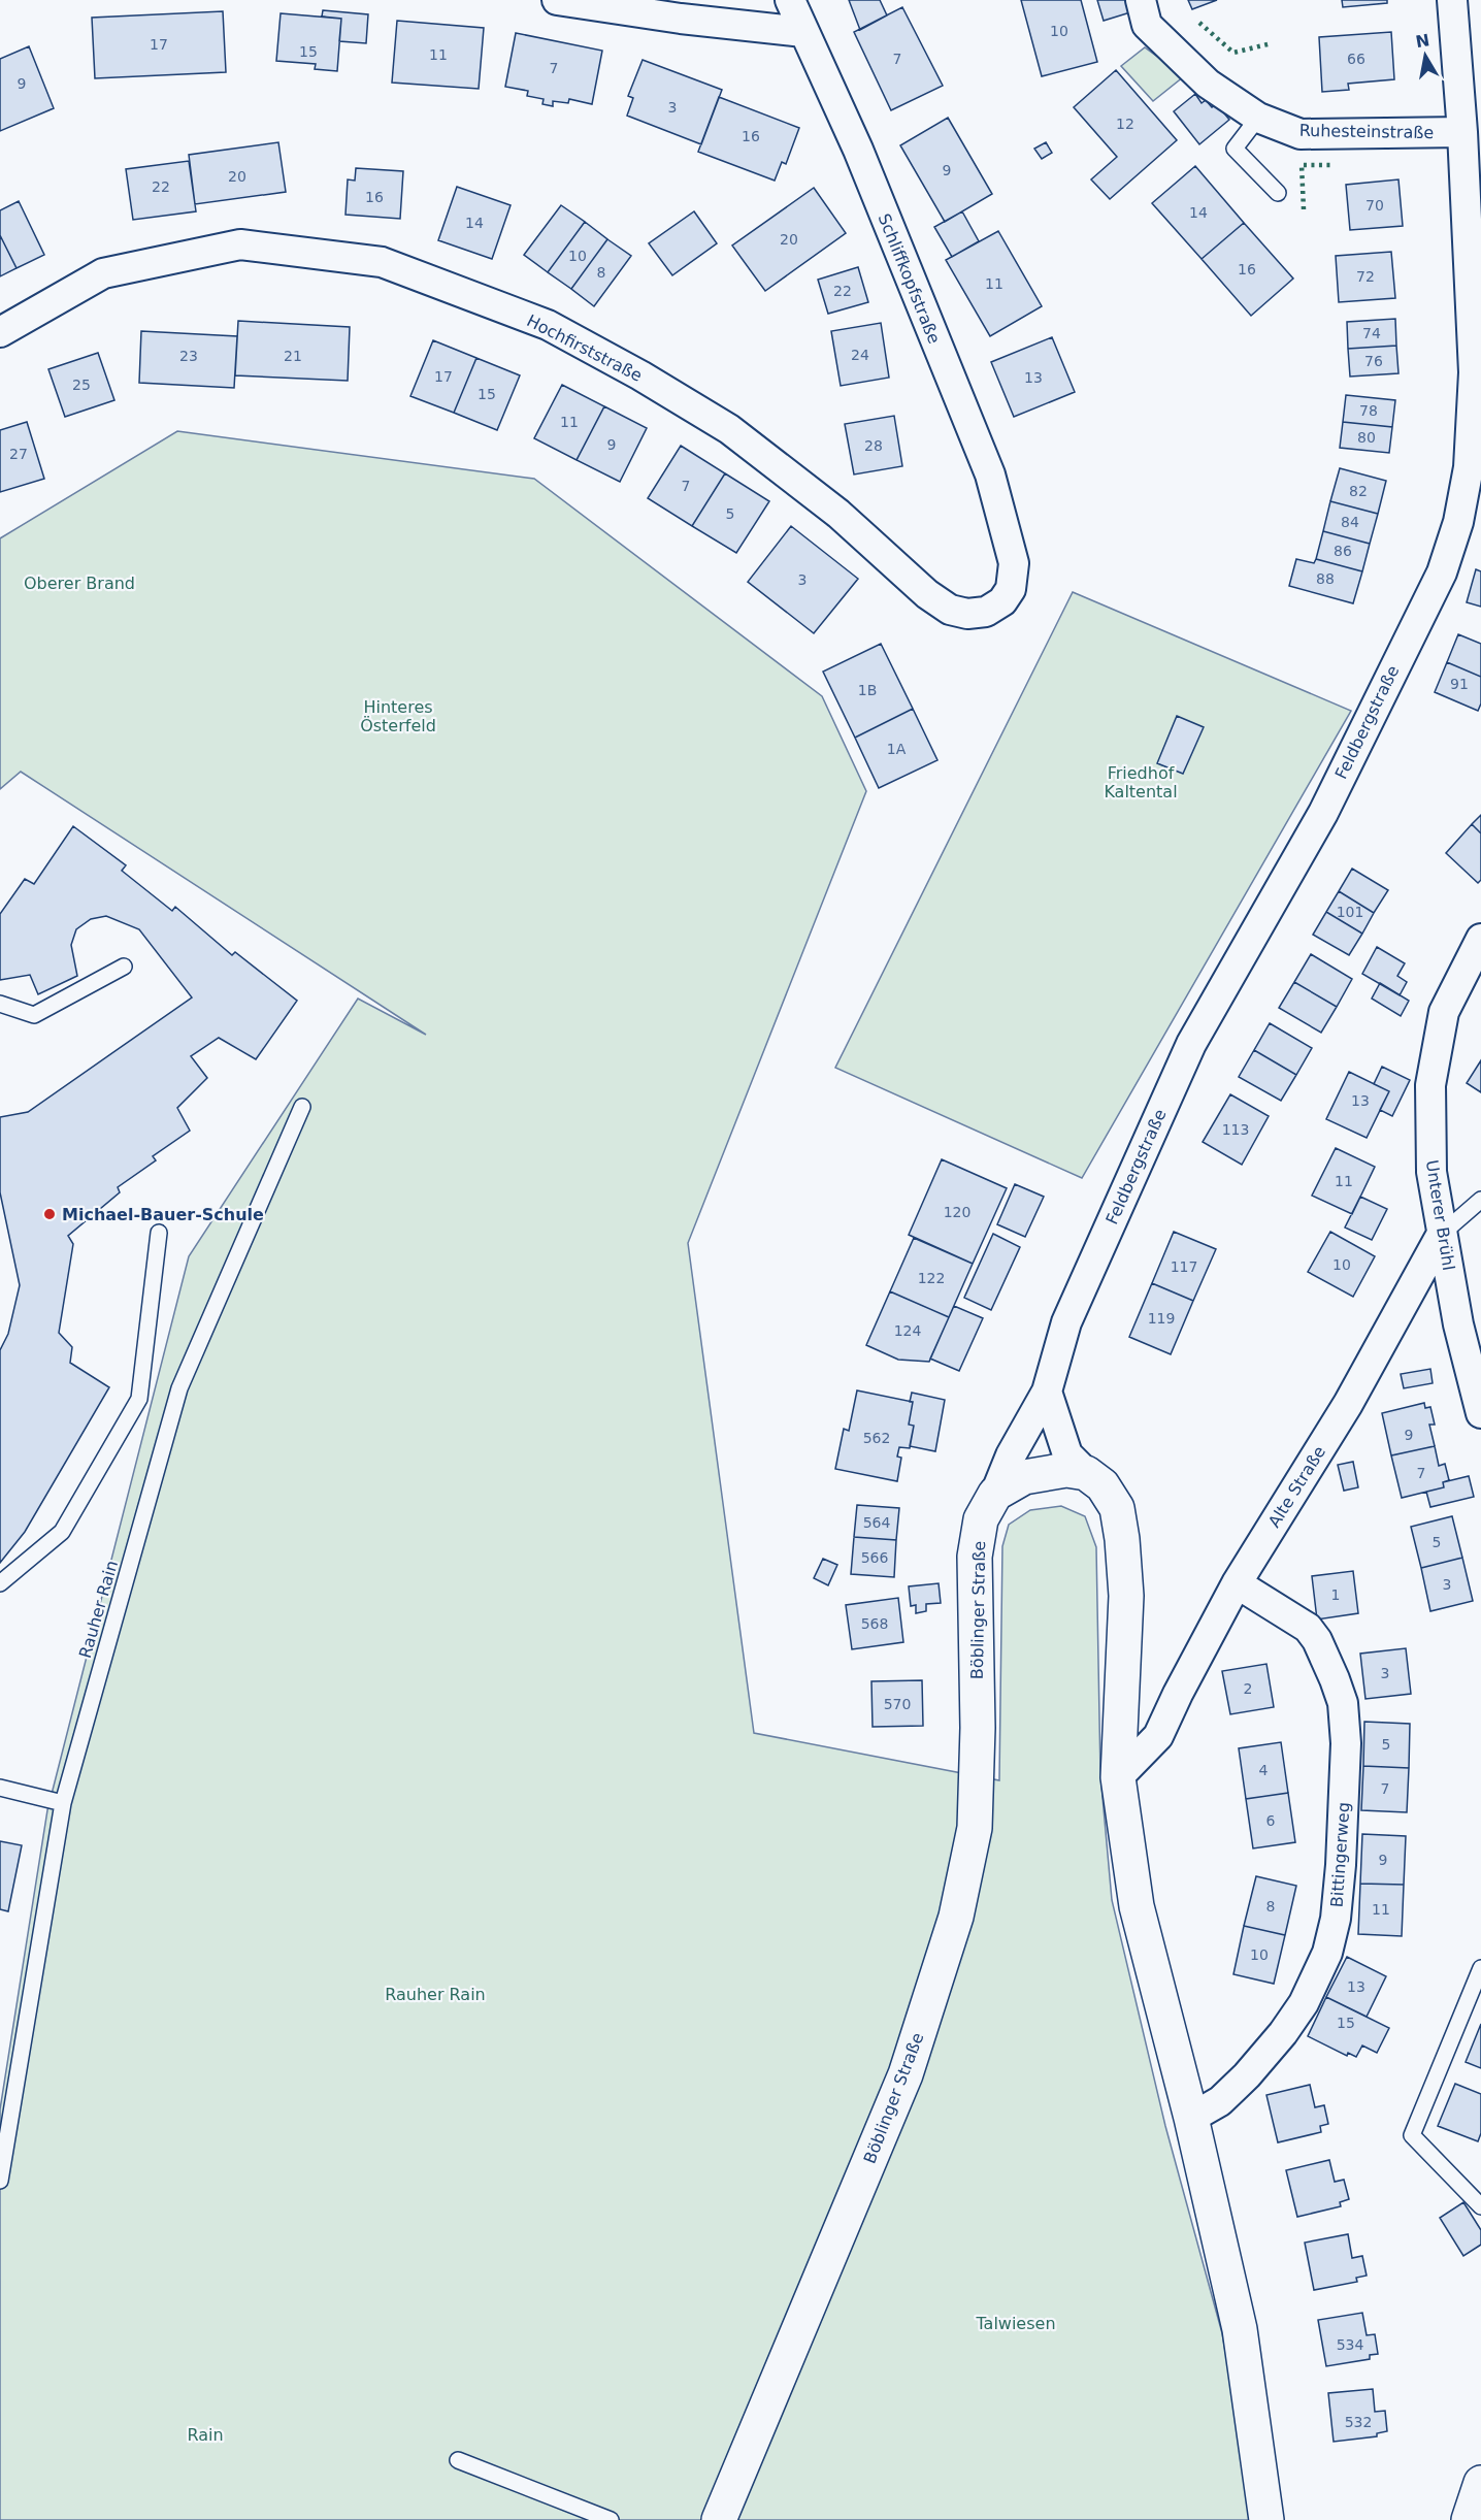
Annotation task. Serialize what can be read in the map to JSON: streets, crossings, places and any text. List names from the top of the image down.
{
  "streets": {
    "main road": ["Böblinger Straße"],
    "street": [
      "Ruhesteinstraße",
      "Schliffkopfstraße",
      "Hochfirststraße",
      "Feldbergstraße",
      "Unterer Brühl",
      "Alte Straße",
      "Bittingerweg"
    ],
    "lane": ["Rauher Rain"]
  },
  "crossings": [
    ["Ruhesteinstraße", "Feldbergstraße"],
    ["Schliffkopfstraße", "Hochfirststraße"],
    ["Feldbergstraße", "Böblinger Straße"],
    ["Unterer Brühl", "Alte Straße"],
    ["Alte Straße", "Bittingerweg"]
  ],
  "parks": [
    "Oberer Brand",
    "Hinteres Österfeld",
    "Friedhof Kaltental",
    "Rauher Rain",
    "Talwiesen",
    "Rain"
  ],
  "places": ["Michael-Bauer-Schule"],
  "house_numbers": [
    "10",
    "17",
    "15",
    "11",
    "7",
    "66",
    "7",
    "9",
    "3",
    "12",
    "16",
    "9",
    "20",
    "22",
    "16",
    "70",
    "14",
    "14",
    "20",
    "10",
    "16",
    "8",
    "72",
    "11",
    "22",
    "74",
    "24",
    "23",
    "21",
    "76",
    "17",
    "13",
    "25",
    "15",
    "78",
    "11",
    "80",
    "9",
    "28",
    "27",
    "7",
    "82",
    "5",
    "84",
    "86",
    "88",
    "3",
    "91",
    "1B",
    "1A",
    "101",
    "13",
    "113",
    "11",
    "120",
    "10",
    "117",
    "122",
    "119",
    "124",
    "9",
    "562",
    "7",
    "564",
    "5",
    "566",
    "3",
    "1",
    "568",
    "3",
    "2",
    "570",
    "5",
    "4",
    "7",
    "6",
    "9",
    "8",
    "11",
    "10",
    "13",
    "15",
    "534",
    "532"
  ],
  "north": "top"
}
